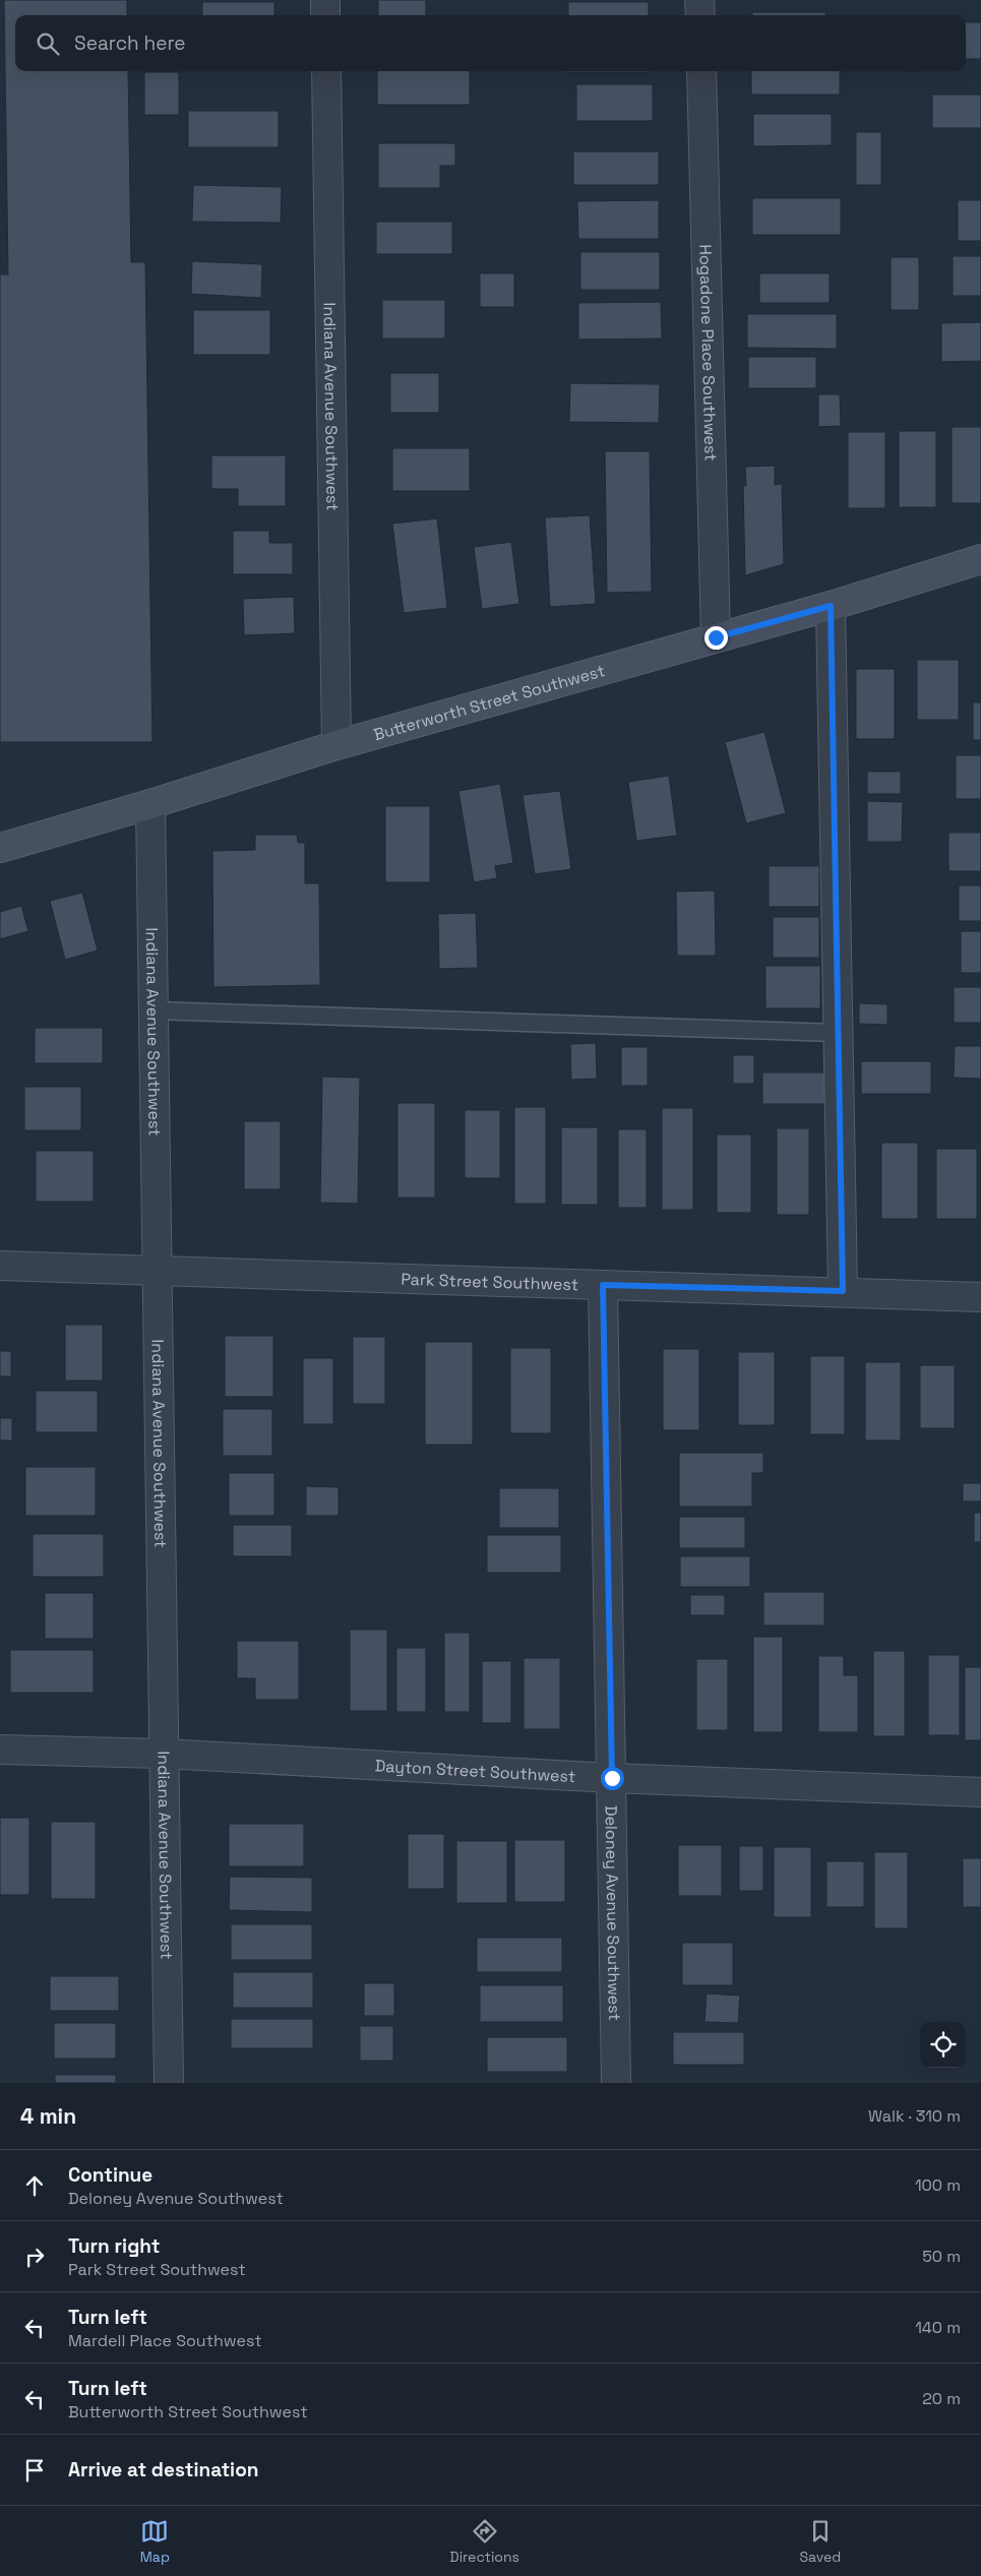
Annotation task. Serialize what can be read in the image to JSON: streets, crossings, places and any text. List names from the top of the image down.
{
  "streets": {
    "street": [
      "Hogadone Place Southwest",
      "Indiana Avenue Southwest",
      "Butterworth Street Southwest",
      "Park Street Southwest",
      "Dayton Street Southwest",
      "Deloney Avenue Southwest"
    ]
  },
  "crossings": [
    ["Hogadone Place Southwest", "Butterworth Street Southwest"],
    ["Indiana Avenue Southwest", "Butterworth Street Southwest"],
    ["Indiana Avenue Southwest", "Park Street Southwest"],
    ["Indiana Avenue Southwest", "Dayton Street Southwest"],
    ["Park Street Southwest", "Deloney Avenue Southwest"],
    ["Dayton Street Southwest", "Deloney Avenue Southwest"]
  ],
  "page": {
    "search": "Search here",
    "heading": ["4 min", "Walk · 310 m"],
    "list": [
      ["Continue", "Deloney Avenue Southwest", "100 m"],
      ["Turn right", "Park Street Southwest", "50 m"],
      ["Turn left", "Mardell Place Southwest", "140 m"],
      ["Turn left", "Butterworth Street Southwest", "20 m"],
      "Arrive at destination"
    ],
    "nav": ["Map", "Directions", "Saved"]
  }
}
